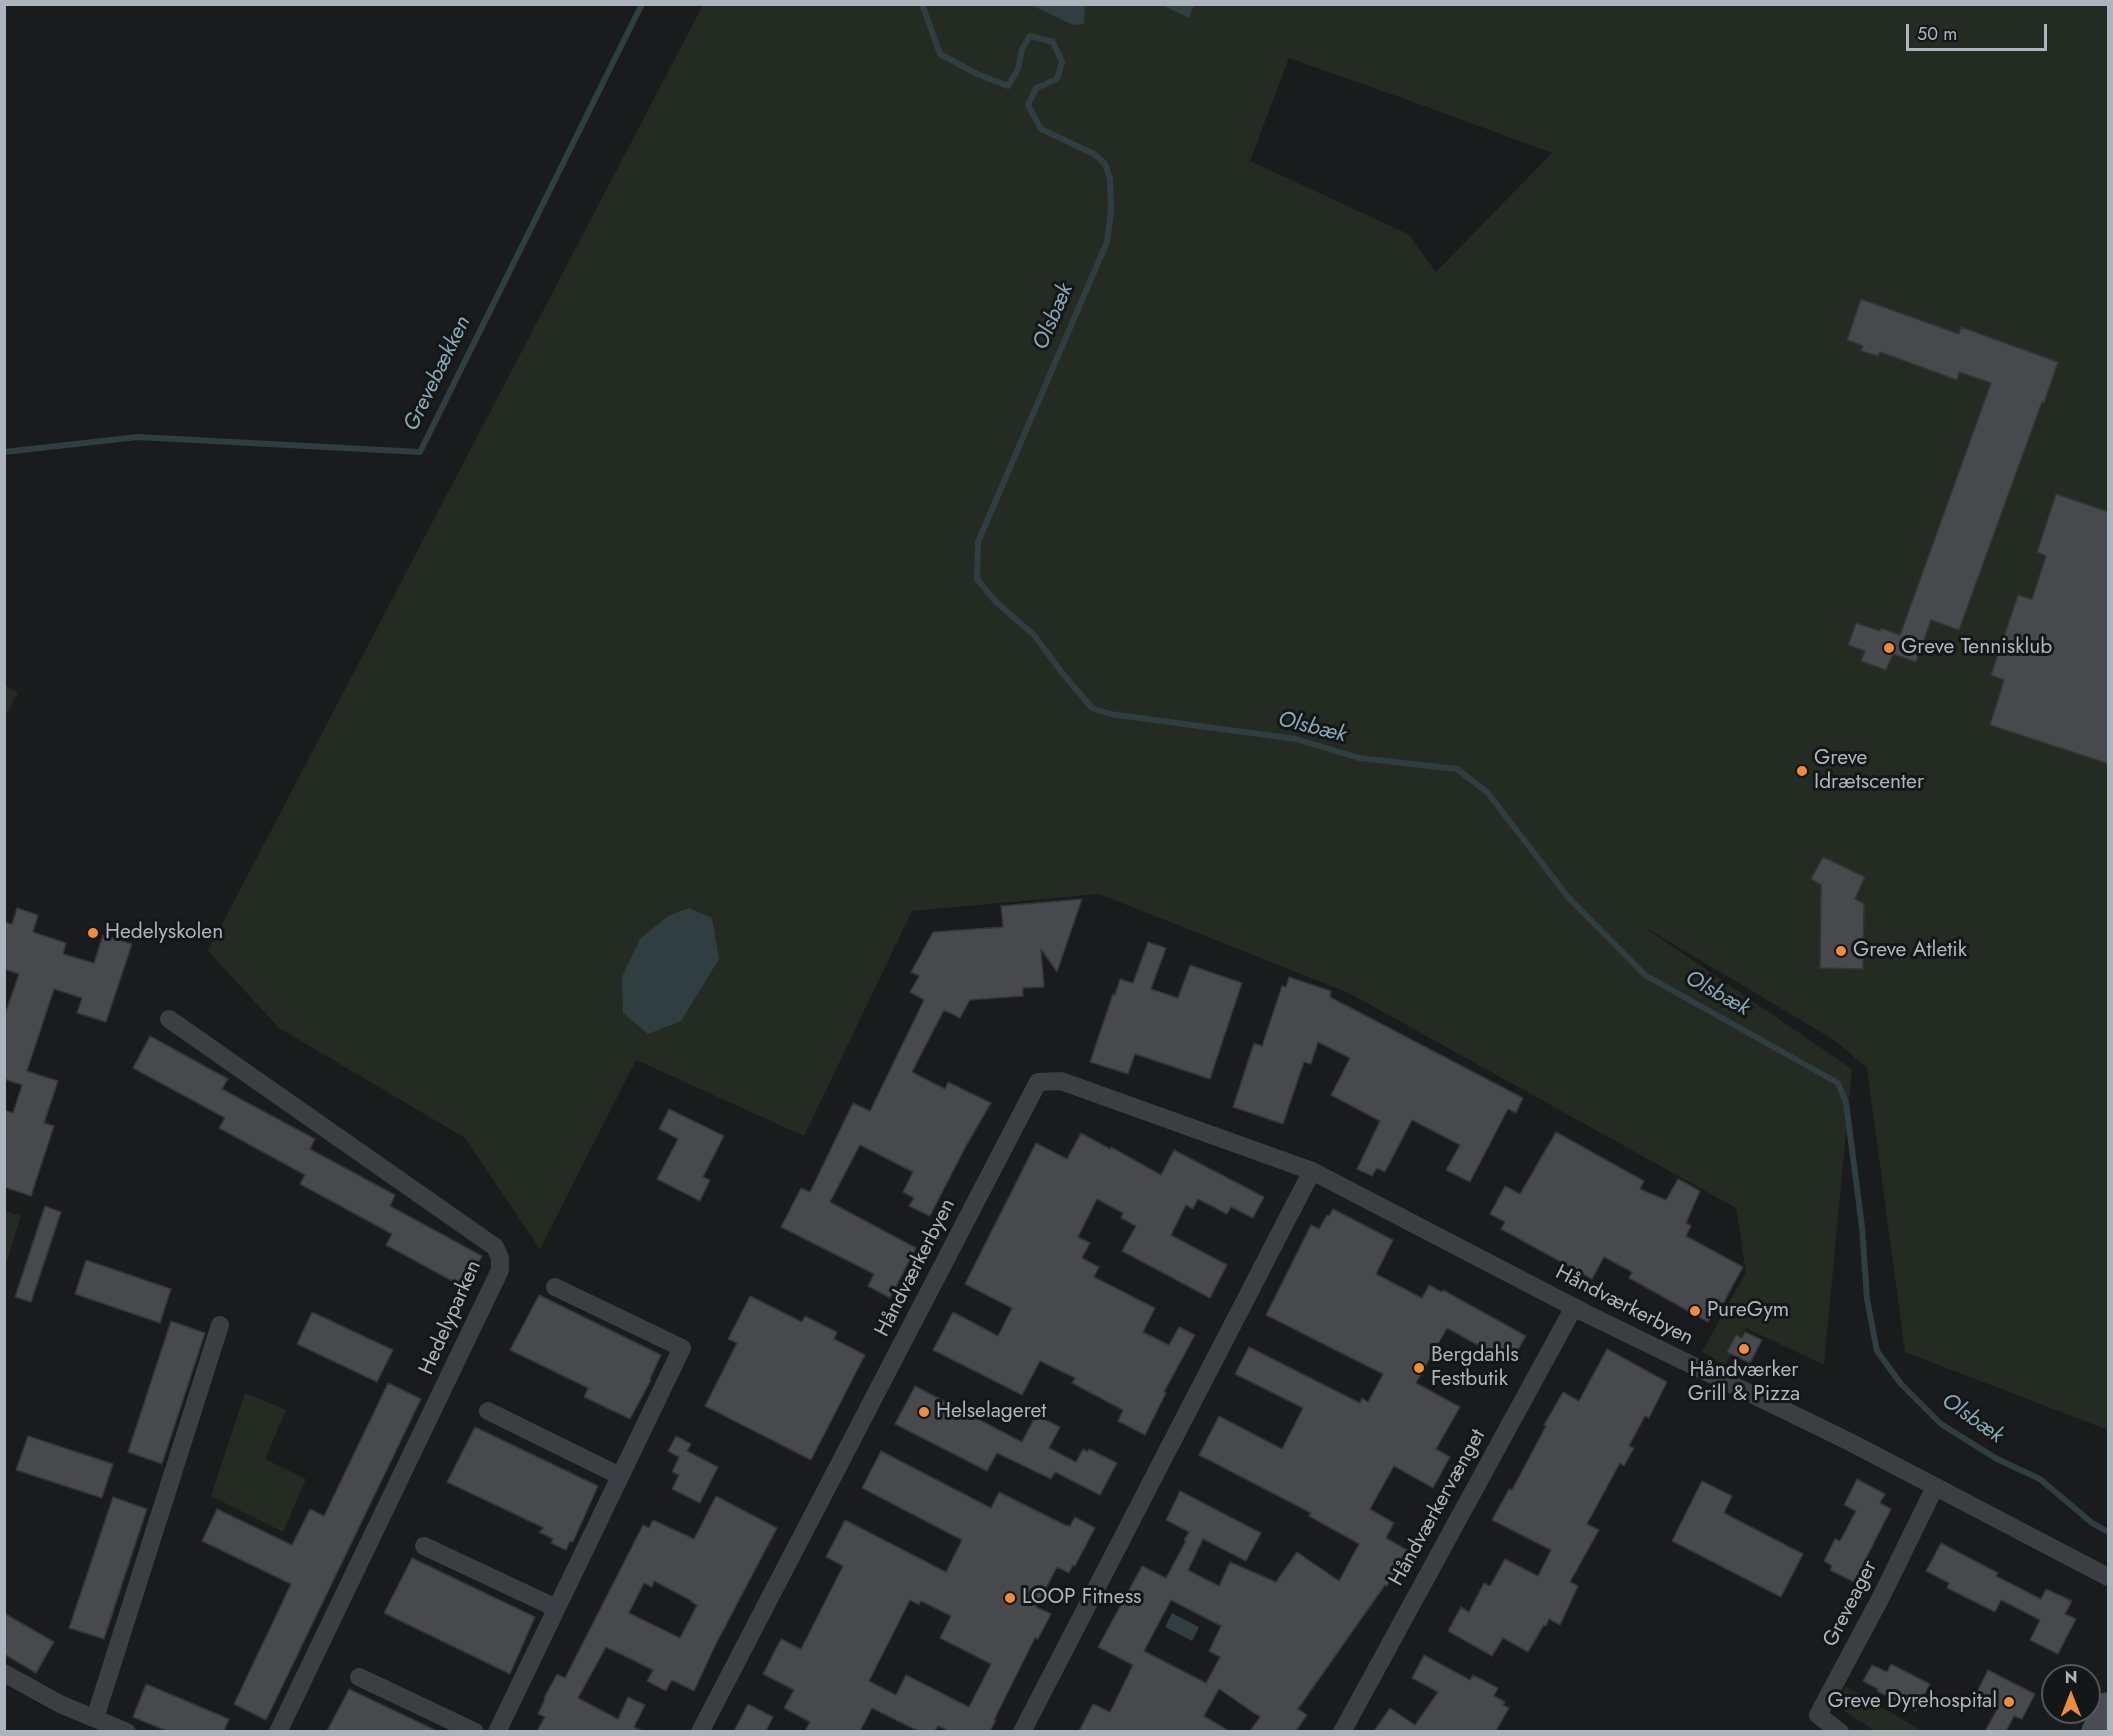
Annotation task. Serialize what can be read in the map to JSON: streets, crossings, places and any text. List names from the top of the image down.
{
  "streets": {
    "street": [
      "Håndværkerbyen",
      "Hedelyparken",
      "Håndværkervænget",
      "Greveager"
    ]
  },
  "crossings": [
    ["Håndværkerbyen", "Håndværkervænget"],
    ["Håndværkerbyen", "Greveager"]
  ],
  "water": ["Olsbæk", "Grevebækken"],
  "places": [
    "Greve Tennisklub",
    "Greve Idrætscenter",
    "Hedelyskolen",
    "Greve Atletik",
    "PureGym",
    "Håndværker Grill & Pizza",
    "Bergdahls Festbutik",
    "Helselageret",
    "LOOP Fitness",
    "Greve Dyrehospital"
  ],
  "scale_bar": "50 m",
  "north": "top"
}
